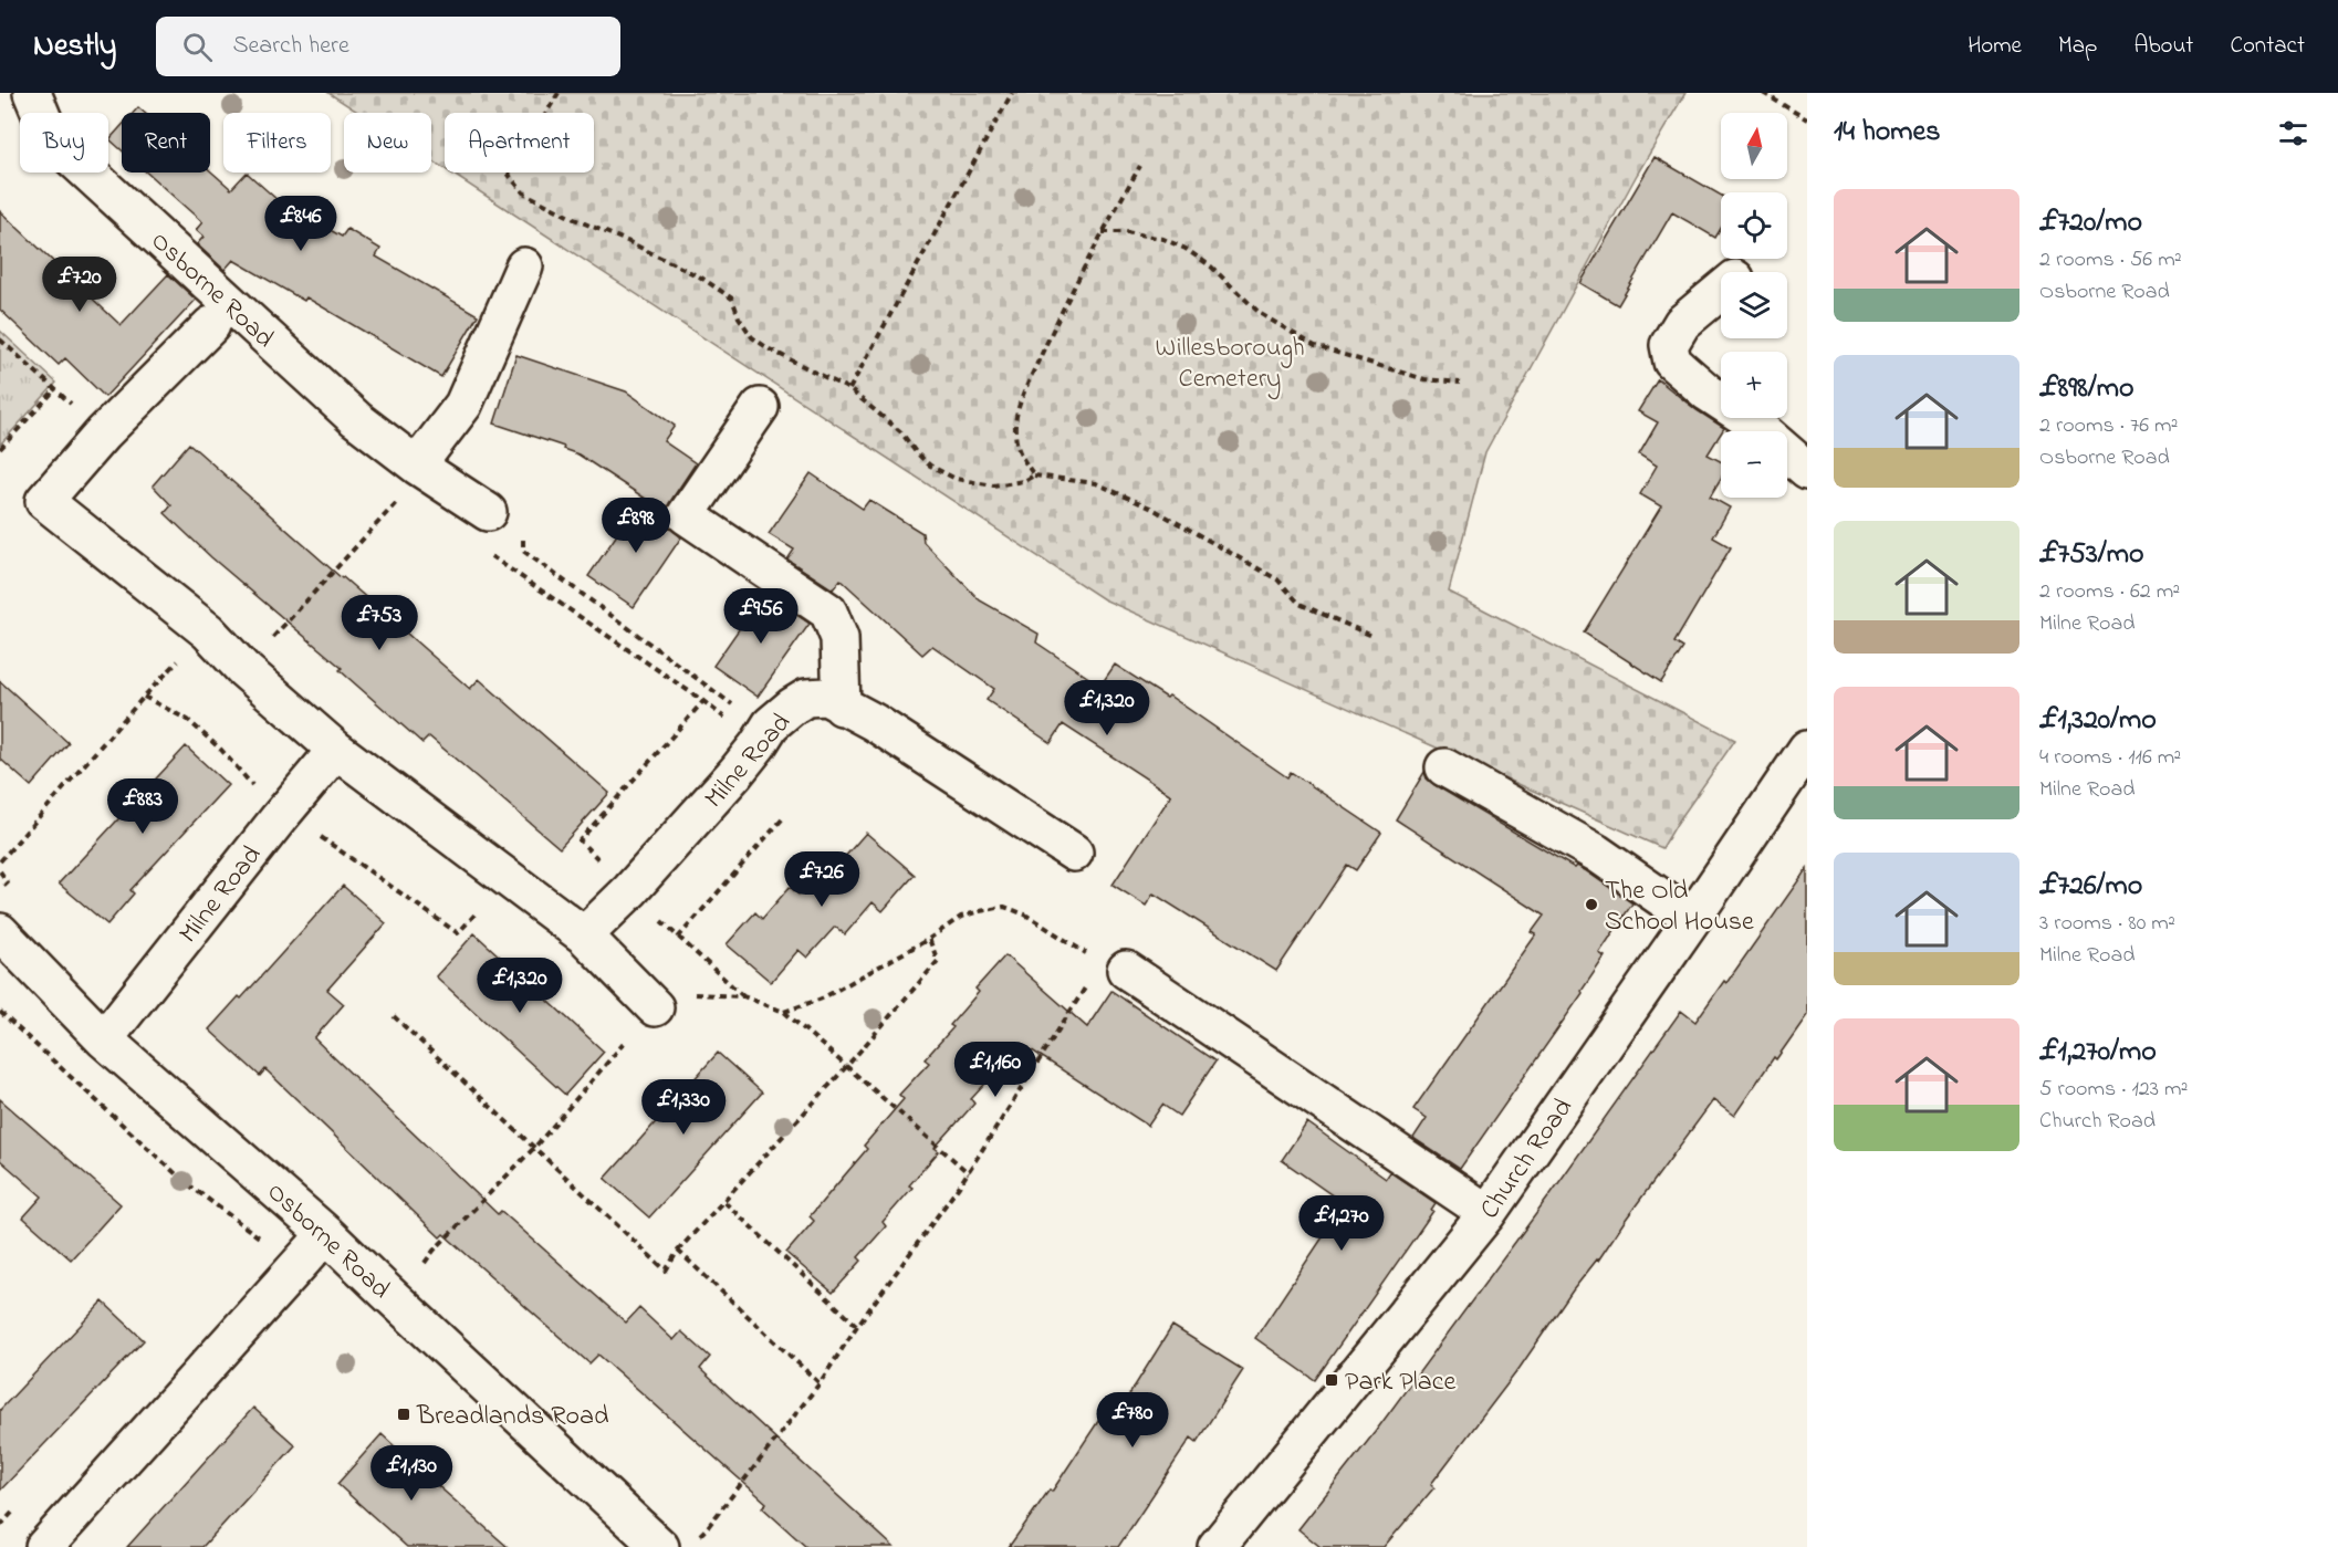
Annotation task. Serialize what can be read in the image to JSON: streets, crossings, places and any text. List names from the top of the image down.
{
  "streets": {
    "street": ["Osborne Road", "Milne Road", "Church Road"]
  },
  "crossings": [
    ["Osborne Road", "Milne Road"]
  ],
  "parks": ["Willesborough Cemetery"],
  "places": {
    "other": ["The Old School House"],
    "transit": ["Park Place", "Breadlands Road"]
  },
  "north": "top",
  "page": {
    "header": "Nestly",
    "search": "Search here",
    "nav": [
      "Home",
      "Map",
      "About",
      "Contact"
    ],
    "heading": "14 homes",
    "map_buttons": ["+", "−"],
    "chip": [
      "Buy",
      "Rent",
      "Filters",
      "New",
      "Apartment"
    ],
    "list": [
      {
        "name": "£720/mo",
        "note": "2 rooms · 56 m² · Osborne Road"
      },
      {
        "name": "£898/mo",
        "note": "2 rooms · 76 m² · Osborne Road"
      },
      {
        "name": "£753/mo",
        "note": "2 rooms · 62 m² · Milne Road"
      },
      {
        "name": "£1,320/mo",
        "note": "4 rooms · 116 m² · Milne Road"
      },
      {
        "name": "£726/mo",
        "note": "3 rooms · 80 m² · Milne Road"
      },
      {
        "name": "£1,270/mo",
        "note": "5 rooms · 123 m² · Church Road"
      }
    ],
    "price": [
      "£846",
      "£720",
      "£898",
      "£956",
      "£753",
      "£1,320",
      "£883",
      "£726",
      "£1,320",
      "£1,160",
      "£1,330",
      "£1,270",
      "£780",
      "£1,130"
    ]
  }
}
